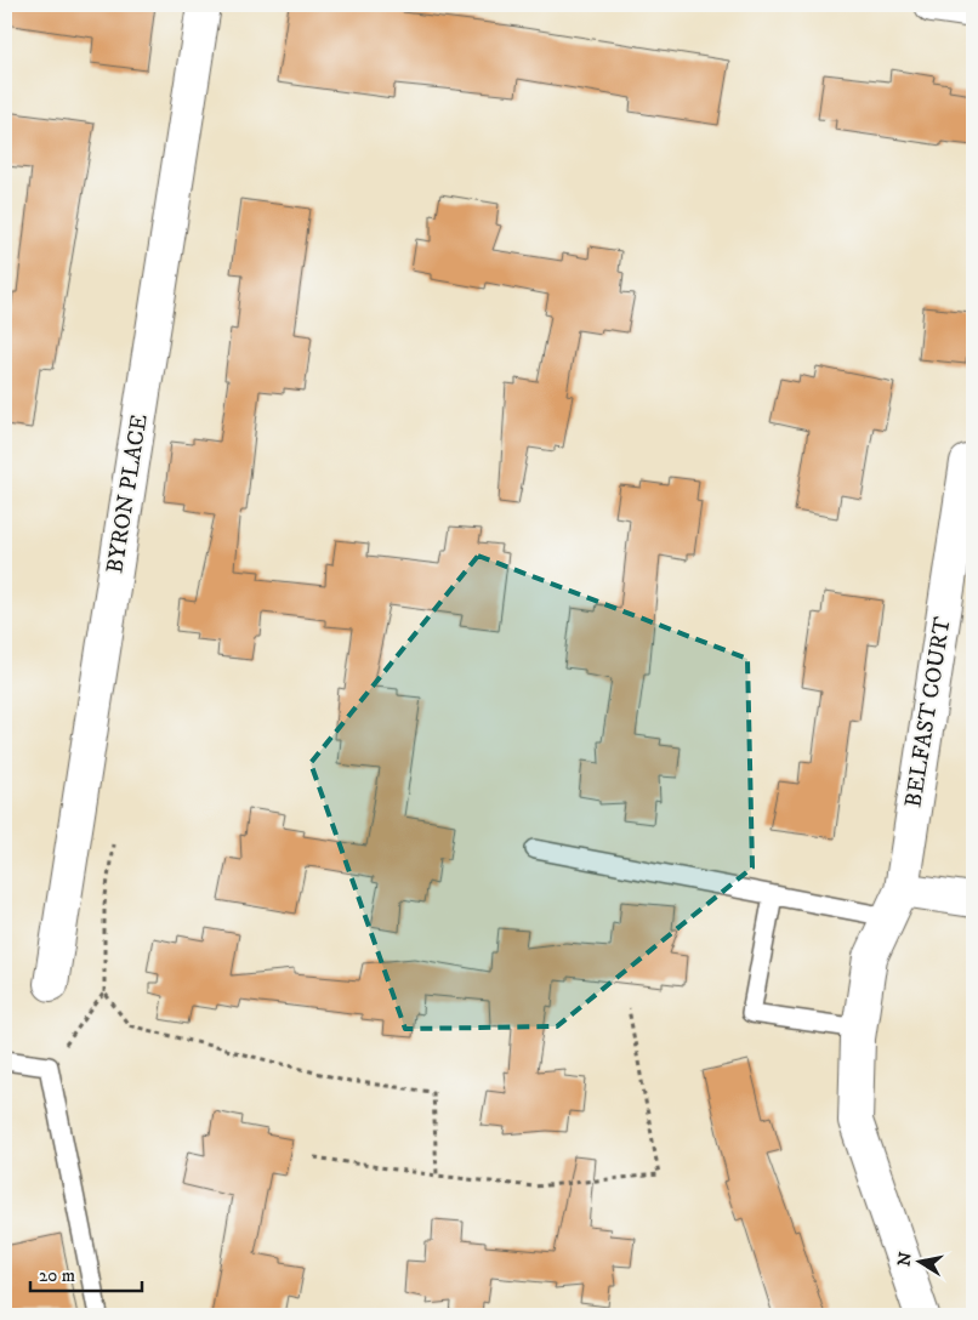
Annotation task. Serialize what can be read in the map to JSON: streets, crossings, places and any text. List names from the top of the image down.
{
  "streets": {
    "street": ["BYRON PLACE", "BELFAST COURT"]
  },
  "scale_bar": "20 m",
  "north": "left"
}
